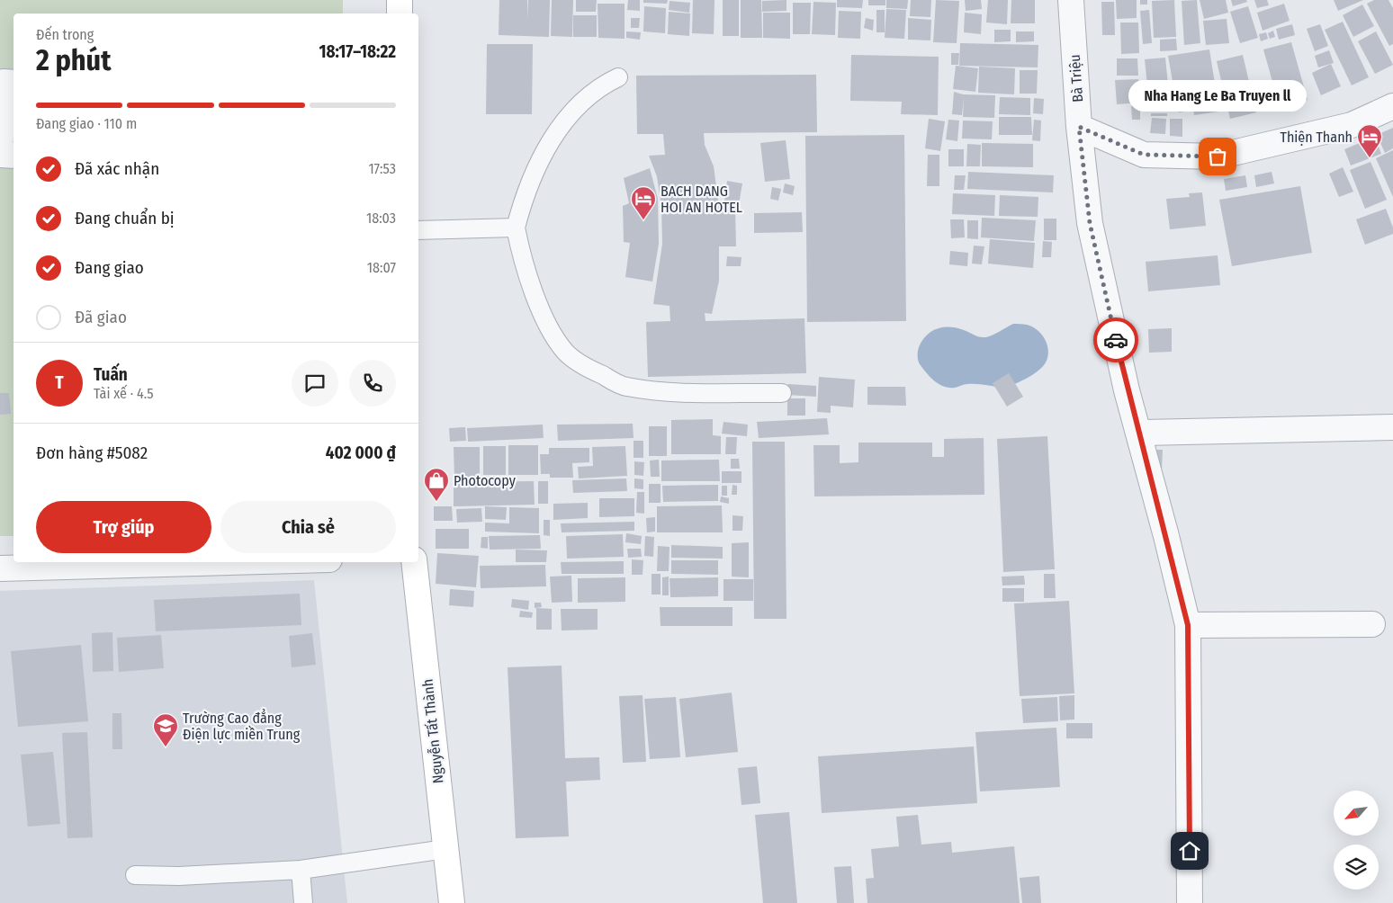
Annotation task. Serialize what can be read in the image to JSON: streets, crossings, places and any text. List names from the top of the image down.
{
  "streets": {
    "main road": ["Nguyễn Tất Thành"],
    "street": ["Bà Triệu"]
  },
  "places": {
    "other": ["Nha Hang Le Ba Truyen ll"],
    "hotel": ["Thiện Thanh", "BACH DANG HOI AN HOTEL"],
    "shop": ["Photocopy"],
    "school or university": ["Trường Cao đẳng Điện lực miền Trung"]
  },
  "north": "bottom left",
  "page": {
    "heading": ["2 phút", "Đến trong", "18:17–18:22"],
    "panel": [
      "Tuấn",
      "Tài xế · 4.5",
      "Đơn hàng #5082",
      "402 000 ₫"
    ],
    "bubble": "Nha Hang Le Ba Truyen ll",
    "bar": "Đang giao · 110 m",
    "list": [
      ["Đã xác nhận", "17:53"],
      ["Đang chuẩn bị", "18:03"],
      ["Đang giao", "18:07"],
      "Đã giao"
    ],
    "round": "T",
    "buttons": ["Trợ giúp", "Chia sẻ"]
  }
}
